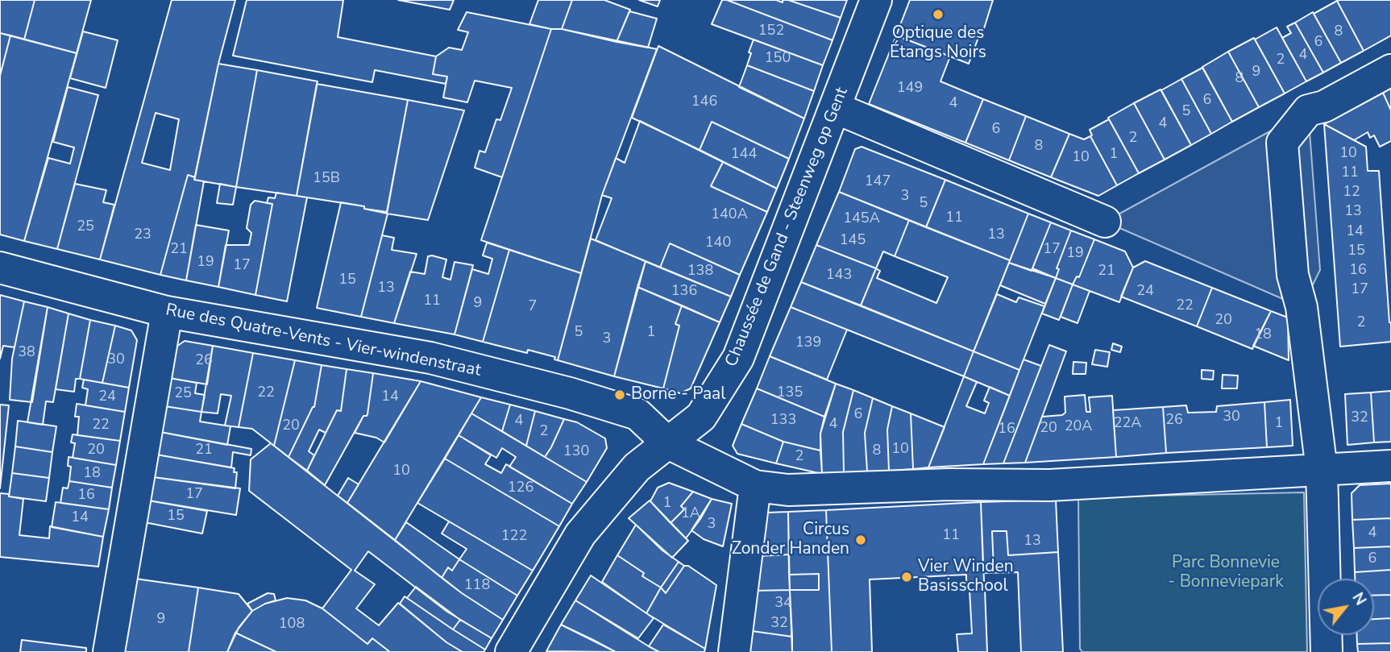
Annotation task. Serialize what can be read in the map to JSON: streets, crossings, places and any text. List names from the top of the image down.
{
  "streets": {
    "street": ["Chaussée de Gand - Steenweg op Gent", "Rue des Quatre-Vents - Vier-windenstraat"]
  },
  "crossings": [
    ["Chaussée de Gand - Steenweg op Gent", "Rue des Quatre-Vents - Vier-windenstraat"]
  ],
  "parks": ["Parc Bonnevie - Bonneviepark"],
  "places": [
    "Optique des Étangs Noirs",
    "Borne - Paal",
    "Circus Zonder Handen",
    "Vier Winden Basisschool"
  ],
  "house_numbers": [
    "152",
    "8",
    "6",
    "4",
    "150",
    "2",
    "9",
    "8",
    "149",
    "6",
    "146",
    "4",
    "5",
    "4",
    "6",
    "2",
    "8",
    "10",
    "144",
    "1",
    "10",
    "11",
    "15B",
    "147",
    "12",
    "3",
    "5",
    "13",
    "140A",
    "11",
    "145A",
    "25",
    "14",
    "23",
    "13",
    "145",
    "140",
    "21",
    "17",
    "15",
    "19",
    "19",
    "17",
    "16",
    "138",
    "21",
    "143",
    "15",
    "13",
    "17",
    "136",
    "24",
    "11",
    "9",
    "22",
    "7",
    "20",
    "2",
    "5",
    "1",
    "18",
    "3",
    "139",
    "38",
    "30",
    "26",
    "22",
    "135",
    "25",
    "24",
    "14",
    "6",
    "30",
    "32",
    "133",
    "26",
    "4",
    "22A",
    "1",
    "4",
    "22",
    "20",
    "20A",
    "20",
    "16",
    "2",
    "10",
    "20",
    "21",
    "8",
    "130",
    "2",
    "10",
    "18",
    "126",
    "17",
    "16",
    "1",
    "1A",
    "15",
    "14",
    "3",
    "4",
    "11",
    "122",
    "13",
    "6",
    "118",
    "34",
    "9",
    "32",
    "108"
  ],
  "north": "top right"
}
